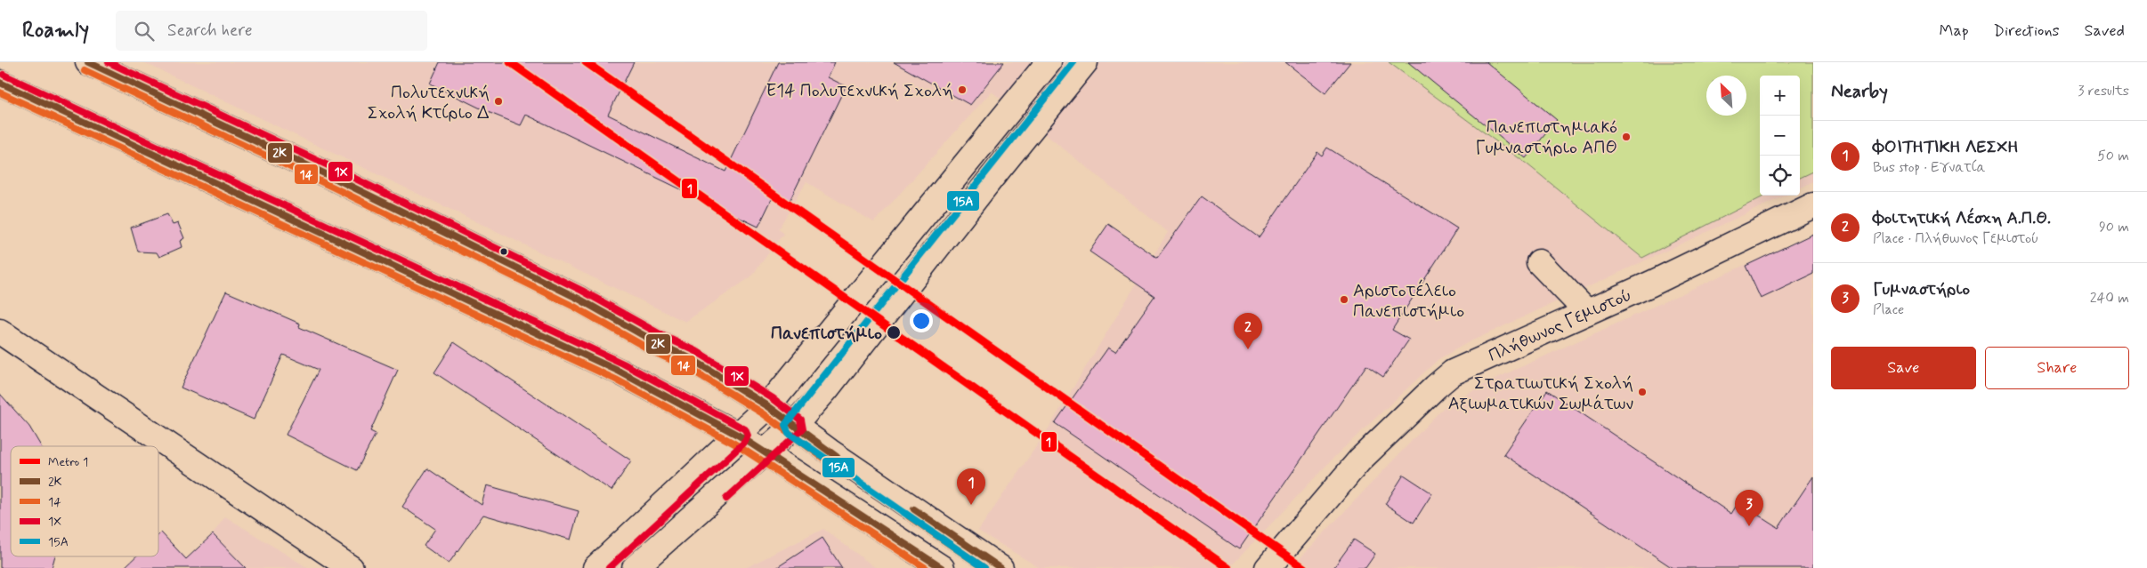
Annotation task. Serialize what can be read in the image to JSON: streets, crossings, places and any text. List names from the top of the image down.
{
  "streets": {
    "main road": ["Πλήθωνος Γεμιστού"]
  },
  "places": [
    "E14 Πολυτεχνική Σχολή",
    "Πολυτεχνική Σχολή Κτίριο Δ",
    "Πανεπιστημιακό Γυμναστήριο ΑΠΘ",
    "Αριστοτέλειο Πανεπιστήμιο",
    "Πανεπιστήμιο",
    "Στρατιωτική Σχολή Αξιωματικών Σωμάτων"
  ],
  "lines": [
    "metro line 1",
    "transit line 2Κ",
    "transit line 1Χ",
    "transit line 15Α",
    "transit line 14"
  ],
  "legend": [
    "Metro 1",
    "2Κ",
    "14",
    "1Χ",
    "15Α"
  ],
  "north": "top left",
  "page": {
    "header": "Roamly",
    "search": "Search here",
    "nav": ["Map", "Directions", "Saved"],
    "heading": ["Nearby", "3 results"],
    "map_buttons": ["+", "−"],
    "list": [
      {
        "mark": "1",
        "name": "ΦΟΙΤΗΤΙΚΗ ΛΕΣΧΗ",
        "note": "Bus stop · Εγνατία",
        "value": "50 m"
      },
      {
        "mark": "2",
        "name": "Φοιτητική Λέσχη Α.Π.Θ.",
        "note": "Place · Πλήθωνος Γεμιστού",
        "value": "90 m"
      },
      {
        "mark": "3",
        "name": "Γυμναστήριο",
        "note": "Place",
        "value": "240 m"
      }
    ],
    "pins": ["2", "1", "3"],
    "buttons": ["Save", "Share"]
  }
}
